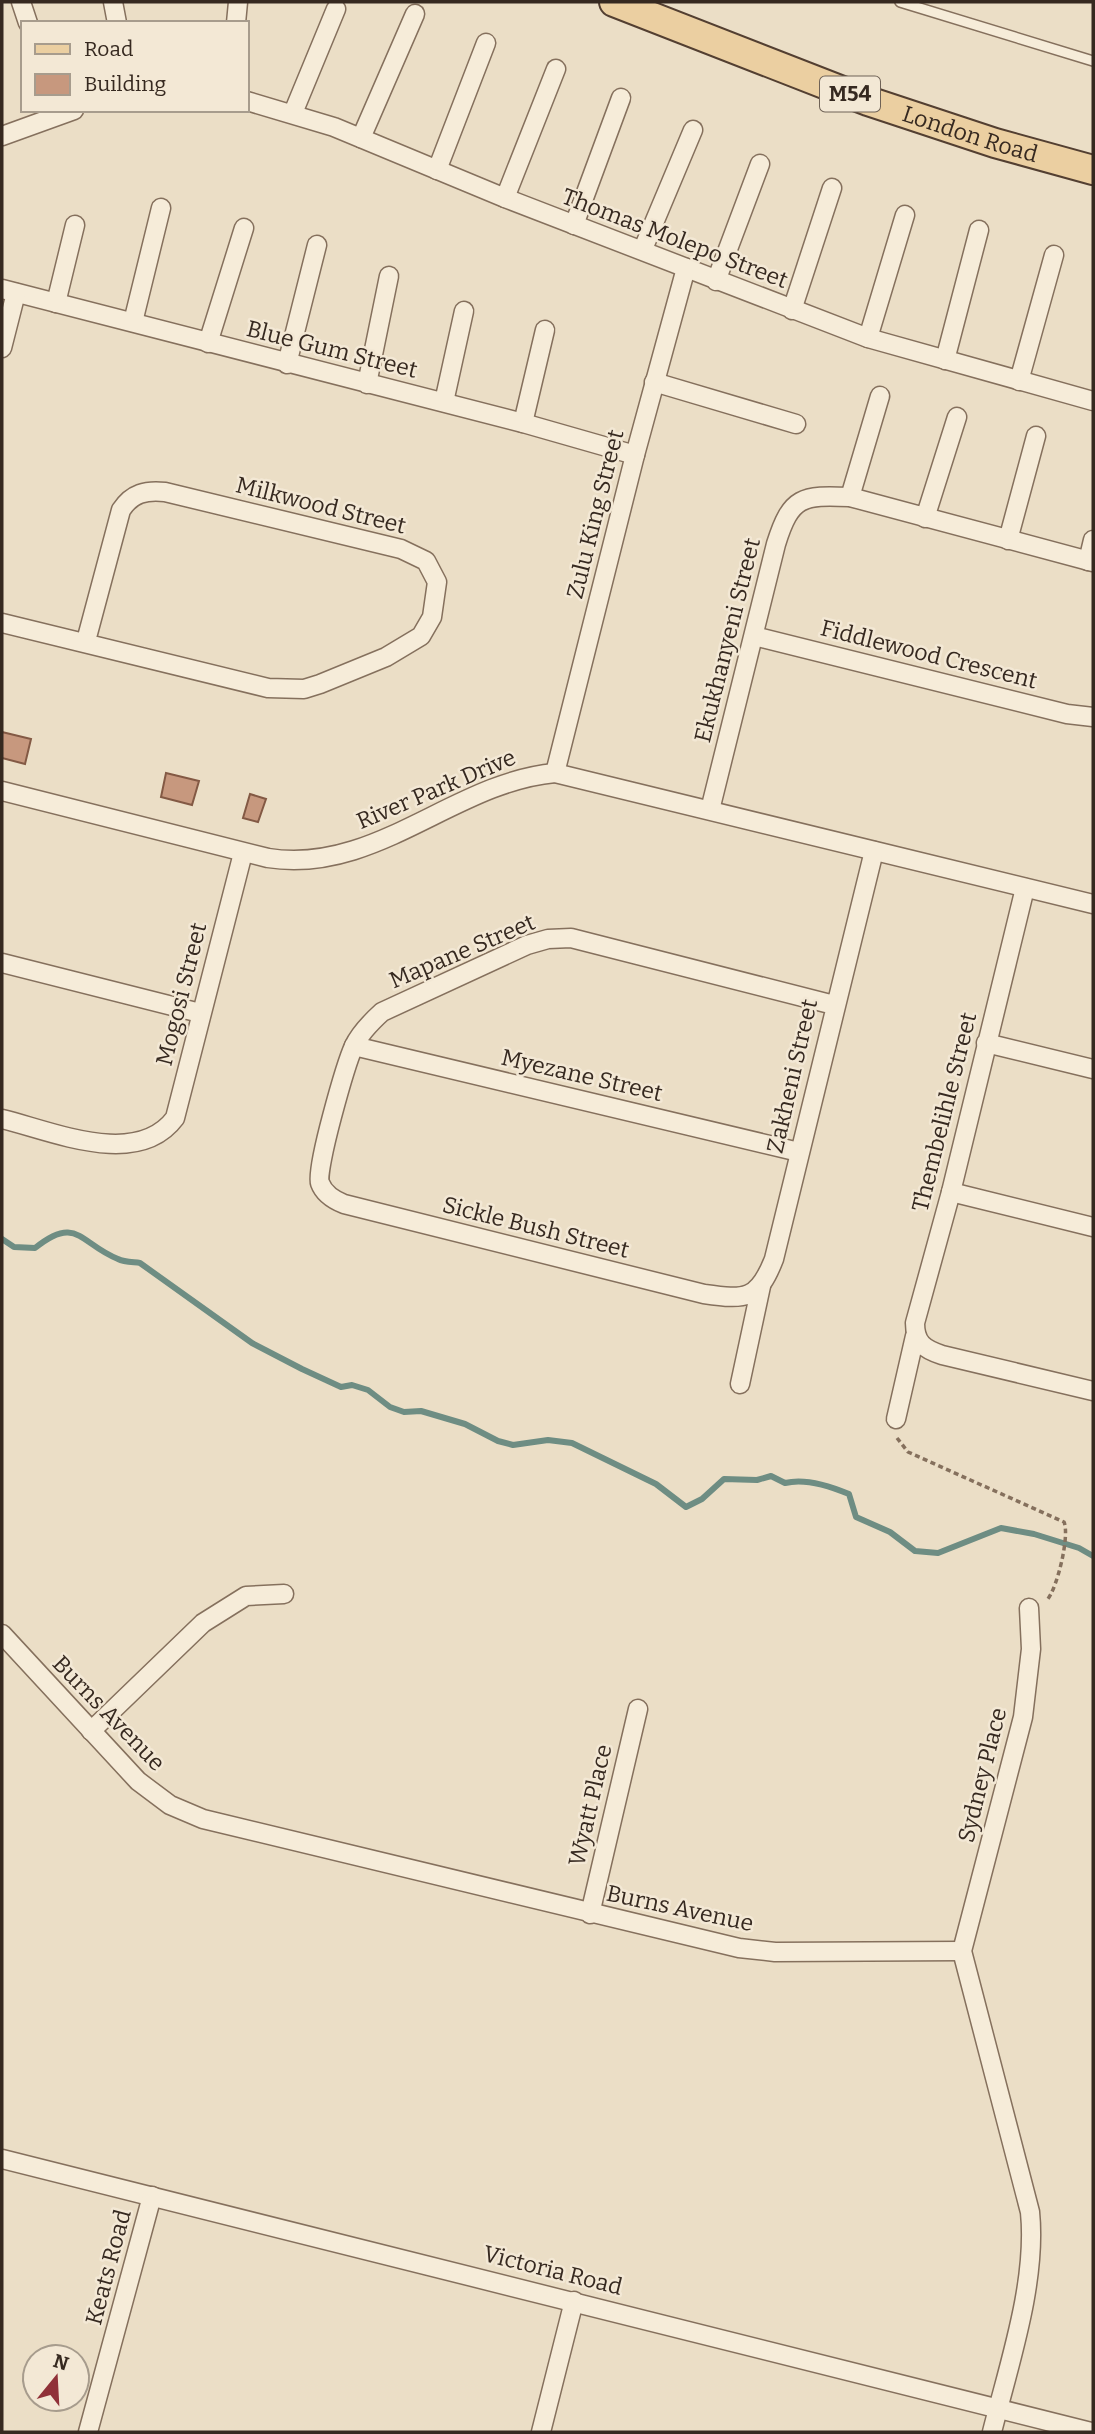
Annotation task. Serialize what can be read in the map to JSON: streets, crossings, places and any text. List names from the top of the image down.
{
  "streets": {
    "main road": ["M54", "London Road"],
    "street": [
      "Thomas Molepo Street",
      "Blue Gum Street",
      "Milkwood Street",
      "Zulu King Street",
      "Ekukhanyeni Street",
      "Fiddlewood Crescent",
      "River Park Drive",
      "Mapane Street",
      "Mogosi Street",
      "Myezane Street",
      "Zakheni Street",
      "Thembelihle Street",
      "Sickle Bush Street",
      "Burns Avenue",
      "Sydney Place",
      "Wyatt Place",
      "Keats Road",
      "Victoria Road"
    ]
  },
  "crossings": [
    ["Thomas Molepo Street", "Zulu King Street"],
    ["Blue Gum Street", "Zulu King Street"],
    ["Zulu King Street", "River Park Drive"],
    ["Ekukhanyeni Street", "Fiddlewood Crescent"],
    ["Ekukhanyeni Street", "River Park Drive"],
    ["River Park Drive", "Mogosi Street"],
    ["River Park Drive", "Zakheni Street"],
    ["River Park Drive", "Thembelihle Street"],
    ["Mapane Street", "Myezane Street"],
    ["Mapane Street", "Zakheni Street"],
    ["Mapane Street", "Sickle Bush Street"],
    ["Myezane Street", "Zakheni Street"],
    ["Zakheni Street", "Sickle Bush Street"],
    ["Burns Avenue", "Sydney Place"],
    ["Burns Avenue", "Wyatt Place"],
    ["Keats Road", "Victoria Road"]
  ],
  "legend": ["Road", "Building"],
  "north": "top"
}
